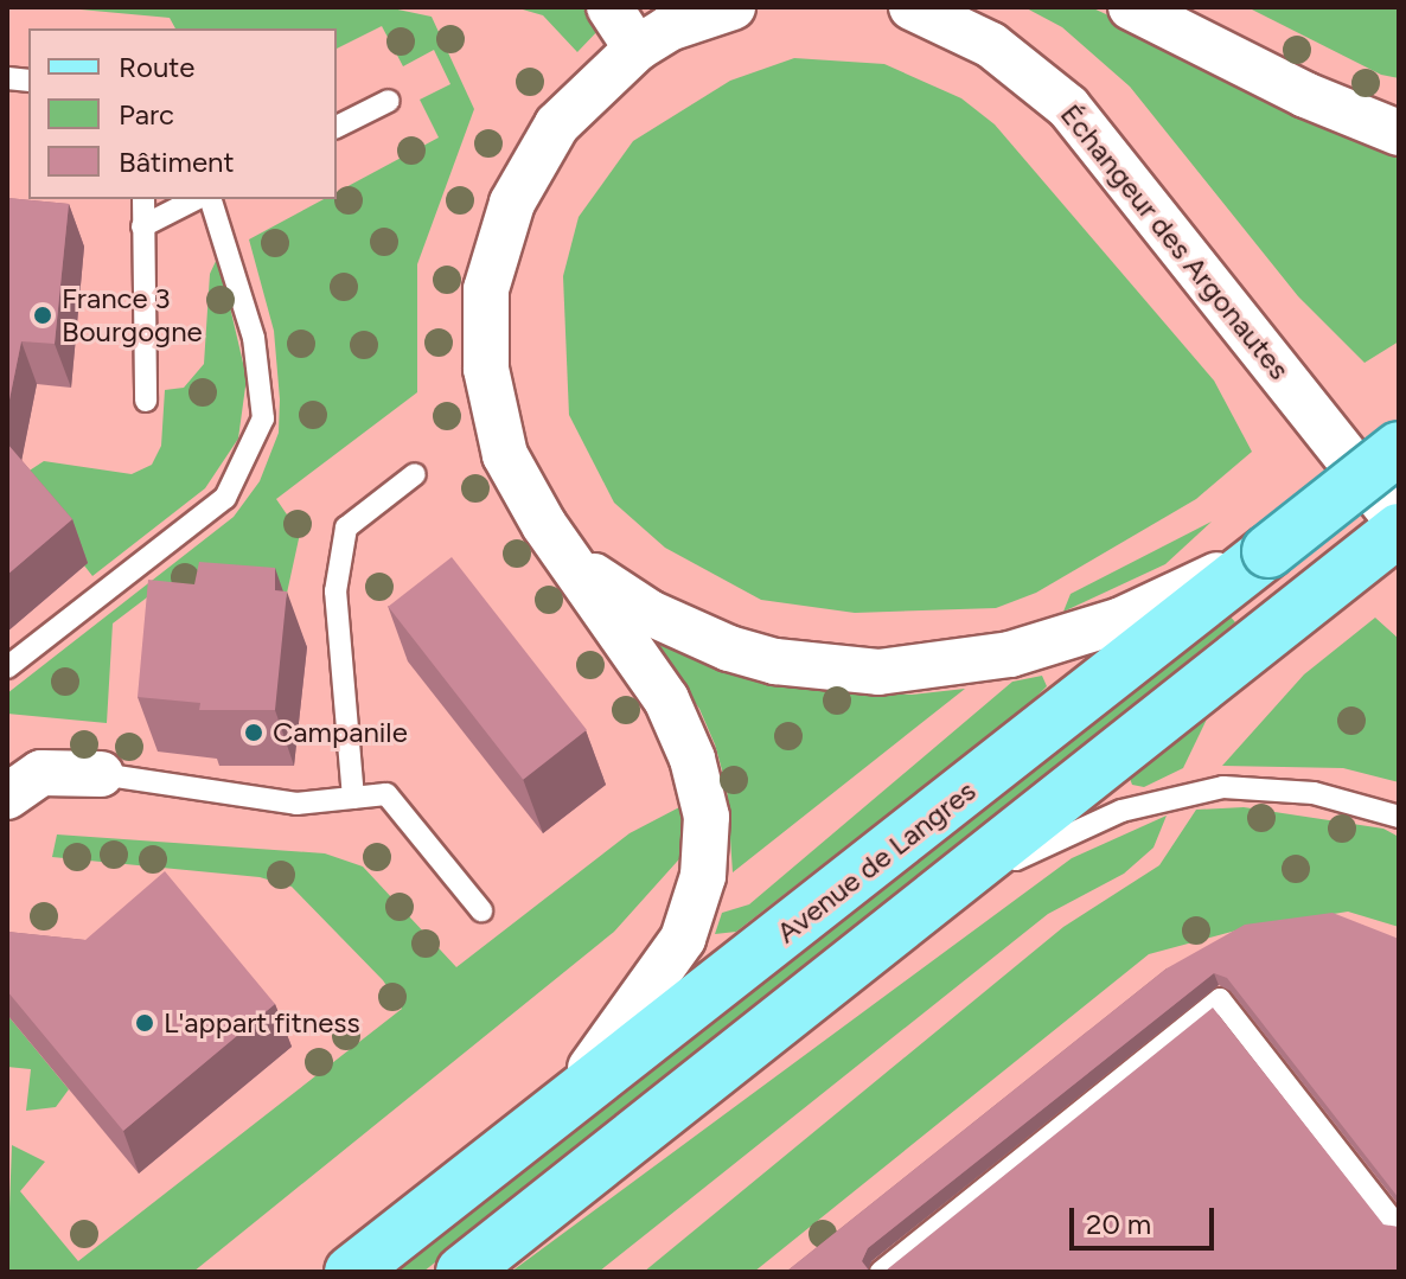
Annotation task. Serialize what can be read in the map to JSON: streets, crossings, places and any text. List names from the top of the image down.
{
  "streets": {
    "main road": ["Avenue de Langres"],
    "street": ["Échangeur des Argonautes"]
  },
  "places": ["France 3 Bourgogne", "Campanile", "L'appart fitness"],
  "legend": ["Route", "Parc", "Bâtiment"],
  "scale_bar": "20 m"
}
